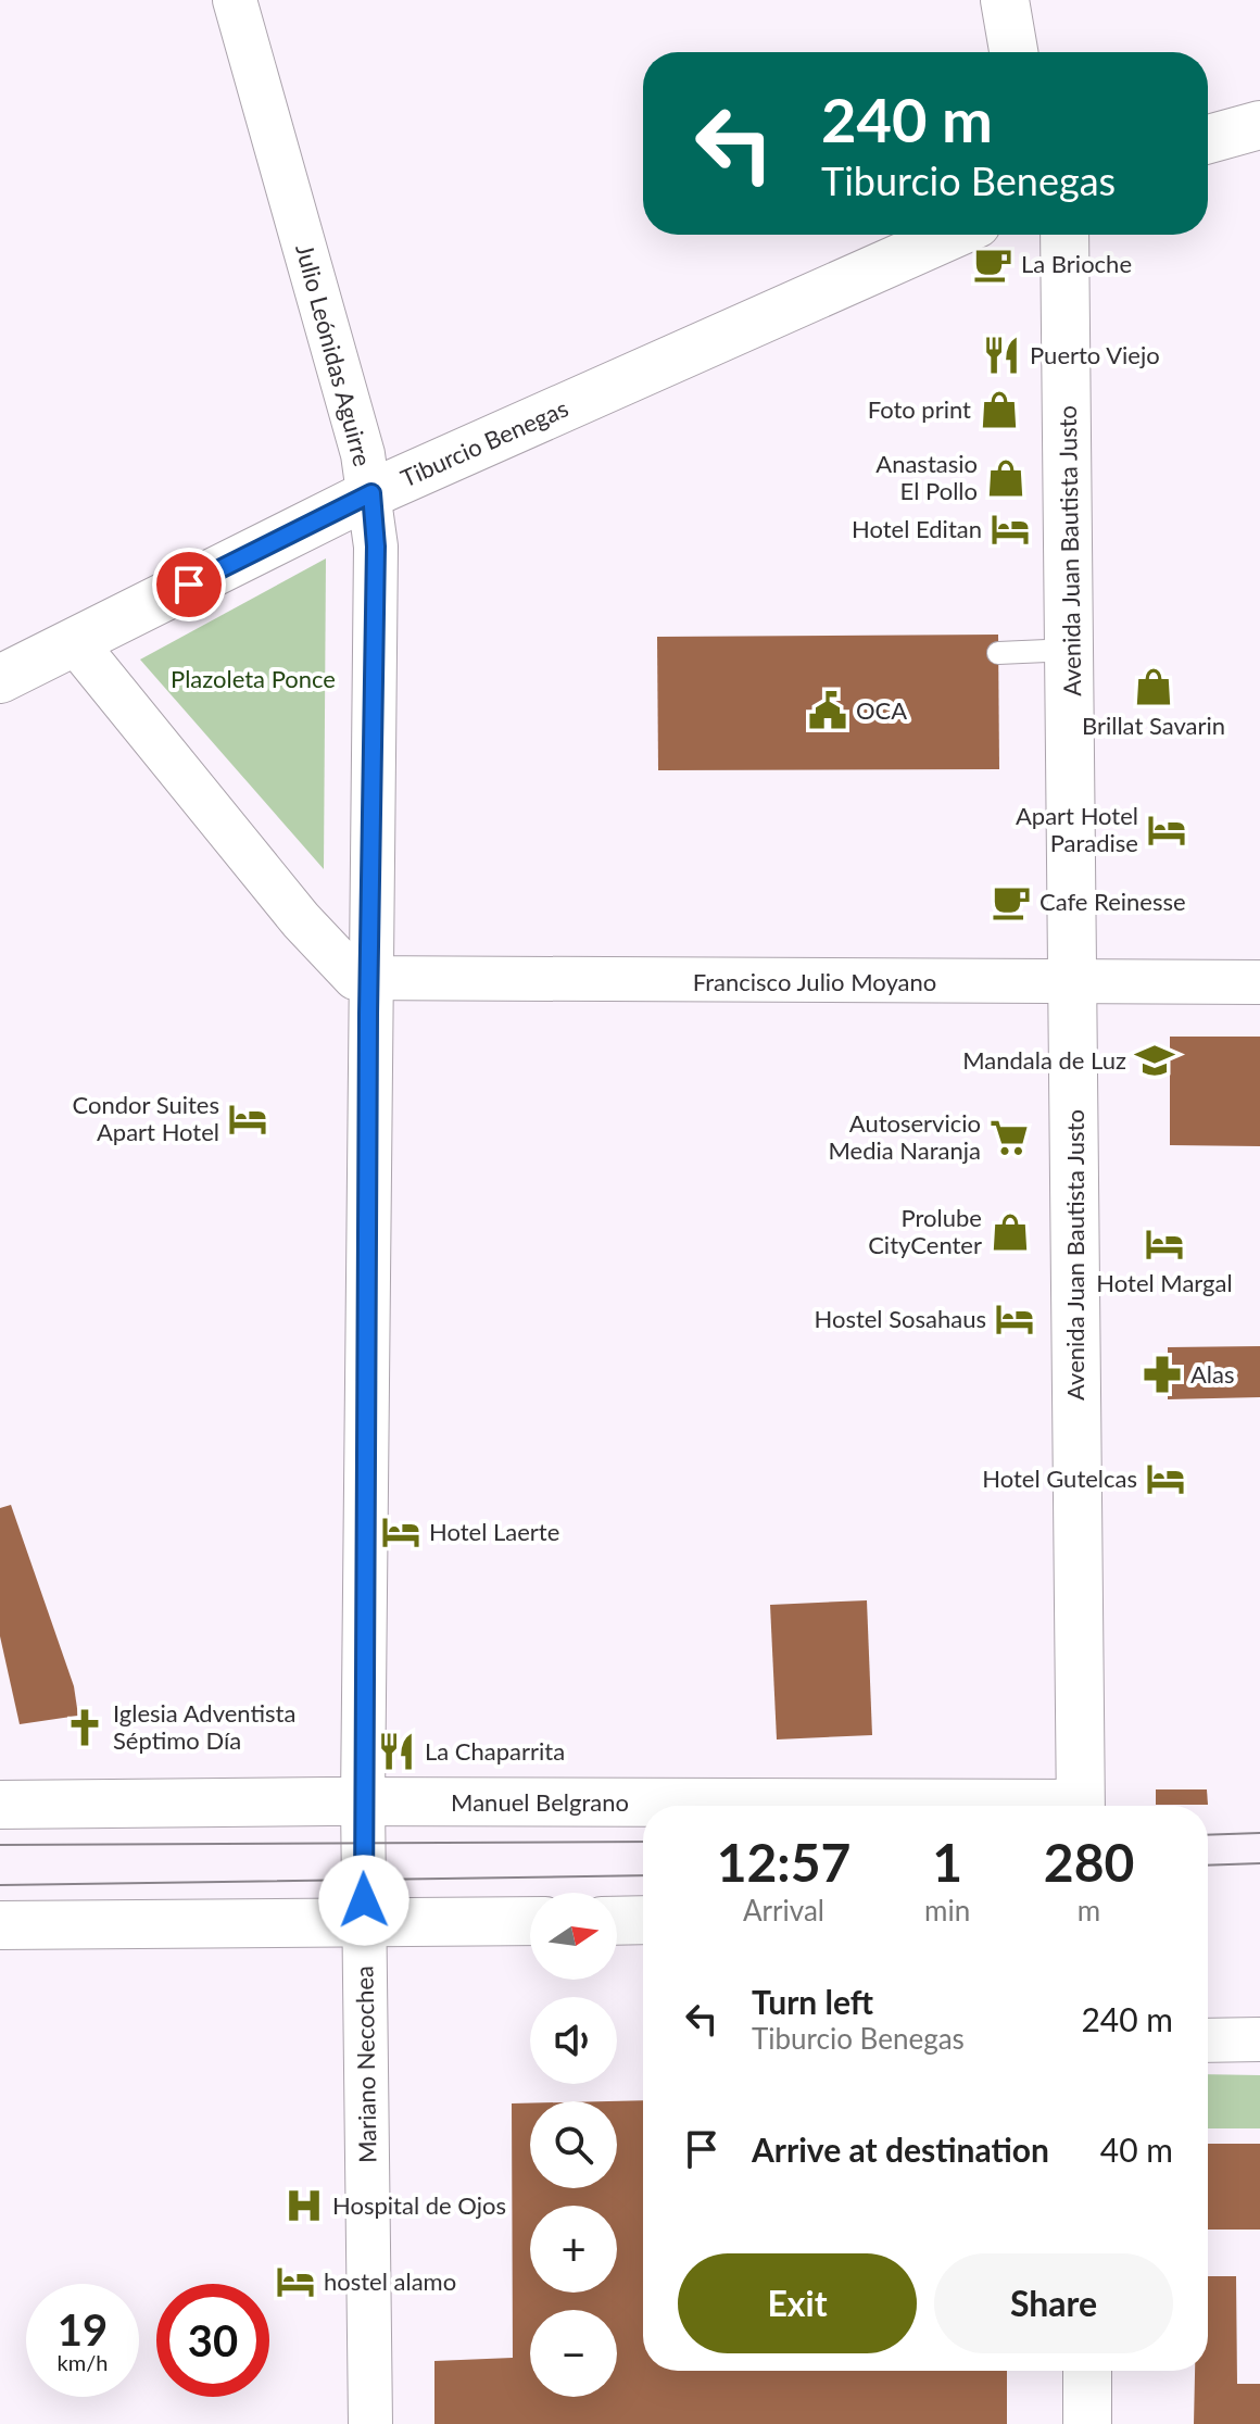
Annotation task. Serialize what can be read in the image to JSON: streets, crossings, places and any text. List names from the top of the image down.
{
  "streets": {
    "street": [
      "Julio Leónidas Aguirre",
      "Tiburcio Benegas",
      "Avenida Juan Bautista Justo",
      "Francisco Julio Moyano",
      "Manuel Belgrano",
      "Mariano Necochea"
    ]
  },
  "crossings": [
    ["Julio Leónidas Aguirre", "Tiburcio Benegas"],
    ["Julio Leónidas Aguirre", "Francisco Julio Moyano"],
    ["Julio Leónidas Aguirre", "Manuel Belgrano"],
    ["Julio Leónidas Aguirre", "Mariano Necochea"],
    ["Avenida Juan Bautista Justo", "Francisco Julio Moyano"]
  ],
  "parks": ["Plazoleta Ponce"],
  "places": {
    "cafe": ["La Brioche", "Cafe Reinesse"],
    "restaurant": ["Puerto Viejo", "La Chaparrita"],
    "shop": [
      "Foto print",
      "Anastasio El Pollo",
      "Brillat Savarin",
      "Prolube CityCenter"
    ],
    "hotel": [
      "Hotel Editan",
      "Apart Hotel Paradise",
      "Condor Suites Apart Hotel",
      "Hotel Margal",
      "Hostel Sosahaus",
      "Hotel Gutelcas",
      "Hotel Laerte",
      "hostel alamo"
    ],
    "public building": ["OCA"],
    "school or university": ["Mandala de Luz"],
    "supermarket": ["Autoservicio Media Naranja"],
    "pharmacy": ["Alas"],
    "church": ["Iglesia Adventista Séptimo Día"],
    "hospital": ["Hospital de Ojos"]
  },
  "north": "right",
  "page": {
    "turn": ["240 m", "Tiburcio Benegas"],
    "eta": [
      "12:57",
      "Arrival",
      "1",
      "min",
      "280",
      "m"
    ],
    "map_buttons": ["+", "−"],
    "list": [
      {
        "name": "Turn left",
        "note": "Tiburcio Benegas",
        "value": "240 m"
      },
      {
        "name": "Arrive at destination",
        "value": "40 m"
      }
    ],
    "buttons": ["Exit", "Share"],
    "speed": "19 km/h",
    "limit": "30"
  }
}
